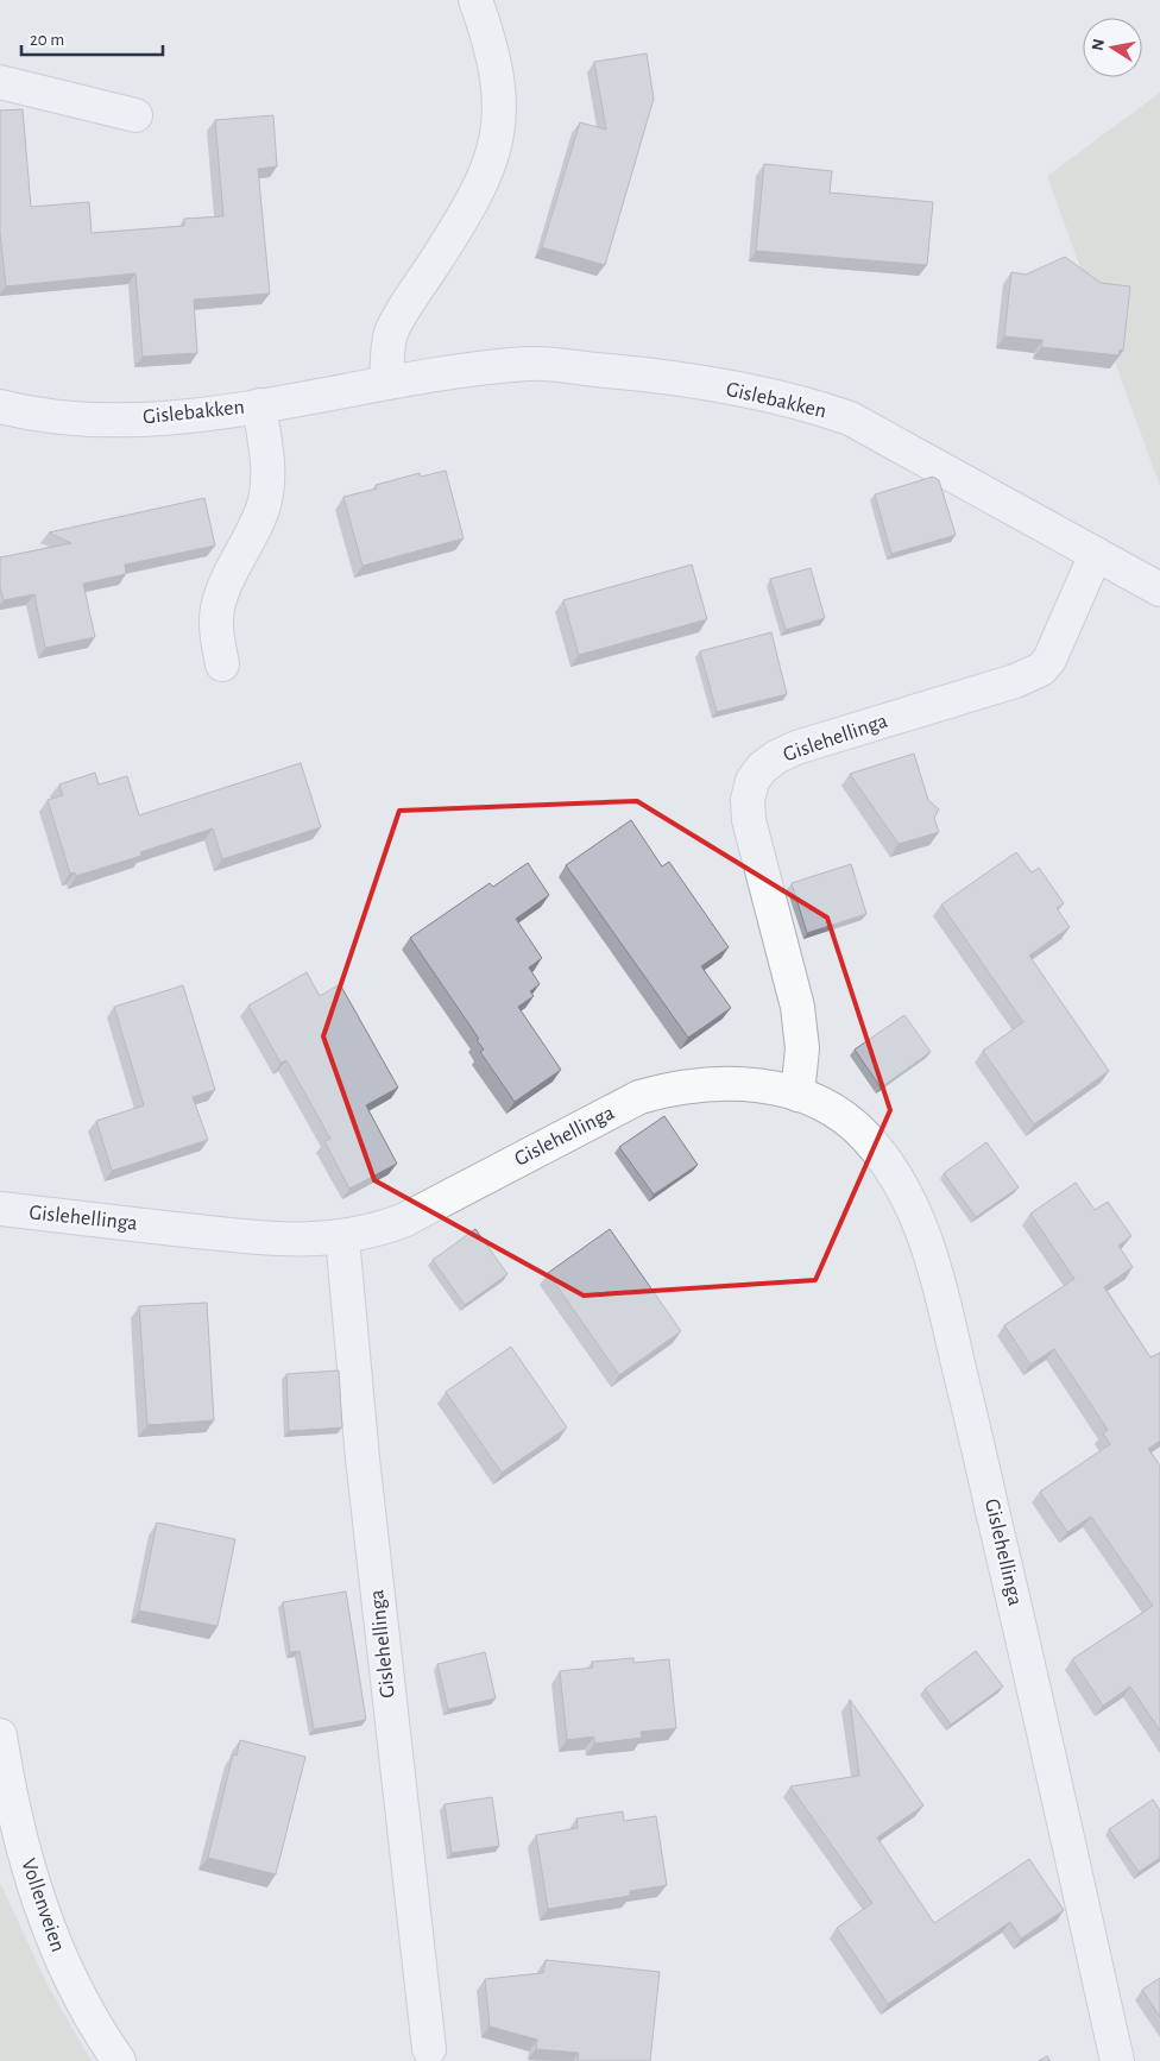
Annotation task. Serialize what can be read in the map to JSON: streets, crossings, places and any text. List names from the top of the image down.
{
  "streets": {
    "main road": ["Vollenveien"],
    "street": ["Gislebakken", "Gislehellinga"]
  },
  "crossings": [
    ["Gislebakken", "Gislehellinga"]
  ],
  "scale_bar": "20 m",
  "north": "left"
}
